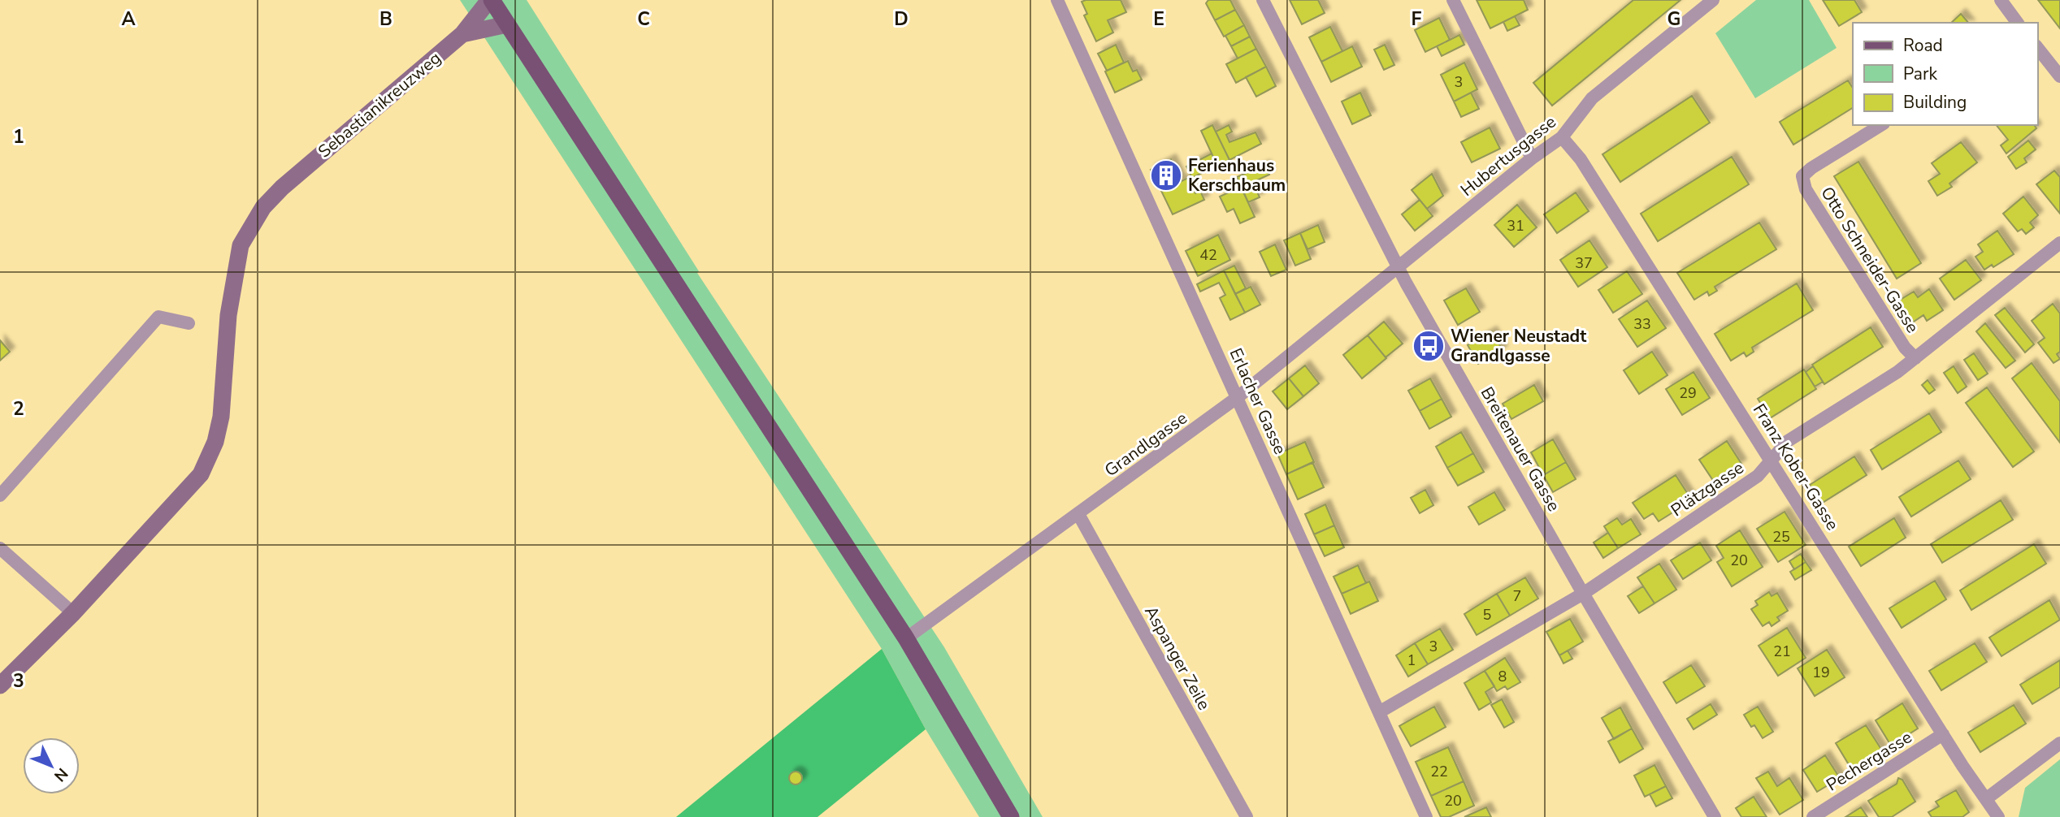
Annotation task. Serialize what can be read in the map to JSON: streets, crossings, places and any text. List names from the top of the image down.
{
  "streets": {
    "main road": ["Sebastianikreuzweg"],
    "street": [
      "Hubertusgasse",
      "Otto Schneider-Gasse",
      "Erlacher Gasse",
      "Grandlgasse",
      "Breitenauer Gasse",
      "Franz Kober-Gasse",
      "Plätzgasse",
      "Aspanger Zeile",
      "Pechergasse"
    ]
  },
  "crossings": [
    ["Hubertusgasse", "Grandlgasse"],
    ["Hubertusgasse", "Breitenauer Gasse"],
    ["Hubertusgasse", "Franz Kober-Gasse"],
    ["Otto Schneider-Gasse", "Plätzgasse"],
    ["Erlacher Gasse", "Grandlgasse"],
    ["Erlacher Gasse", "Plätzgasse"],
    ["Grandlgasse", "Breitenauer Gasse"],
    ["Grandlgasse", "Aspanger Zeile"],
    ["Breitenauer Gasse", "Plätzgasse"],
    ["Franz Kober-Gasse", "Plätzgasse"],
    ["Franz Kober-Gasse", "Pechergasse"]
  ],
  "places": {
    "building": ["Ferienhaus Kerschbaum"],
    "bus stop": ["Wiener Neustadt Grandlgasse"]
  },
  "house_numbers": [
    "3",
    "31",
    "42",
    "37",
    "33",
    "29",
    "25",
    "20",
    "7",
    "5",
    "3",
    "21",
    "1",
    "19",
    "8",
    "22",
    "20"
  ],
  "legend": ["Road", "Park", "Building"],
  "north": "bottom right",
  "grid": {
    "columns": [
      "A",
      "B",
      "C",
      "D",
      "E",
      "F",
      "G"
    ],
    "rows": ["1", "2", "3"]
  }
}
